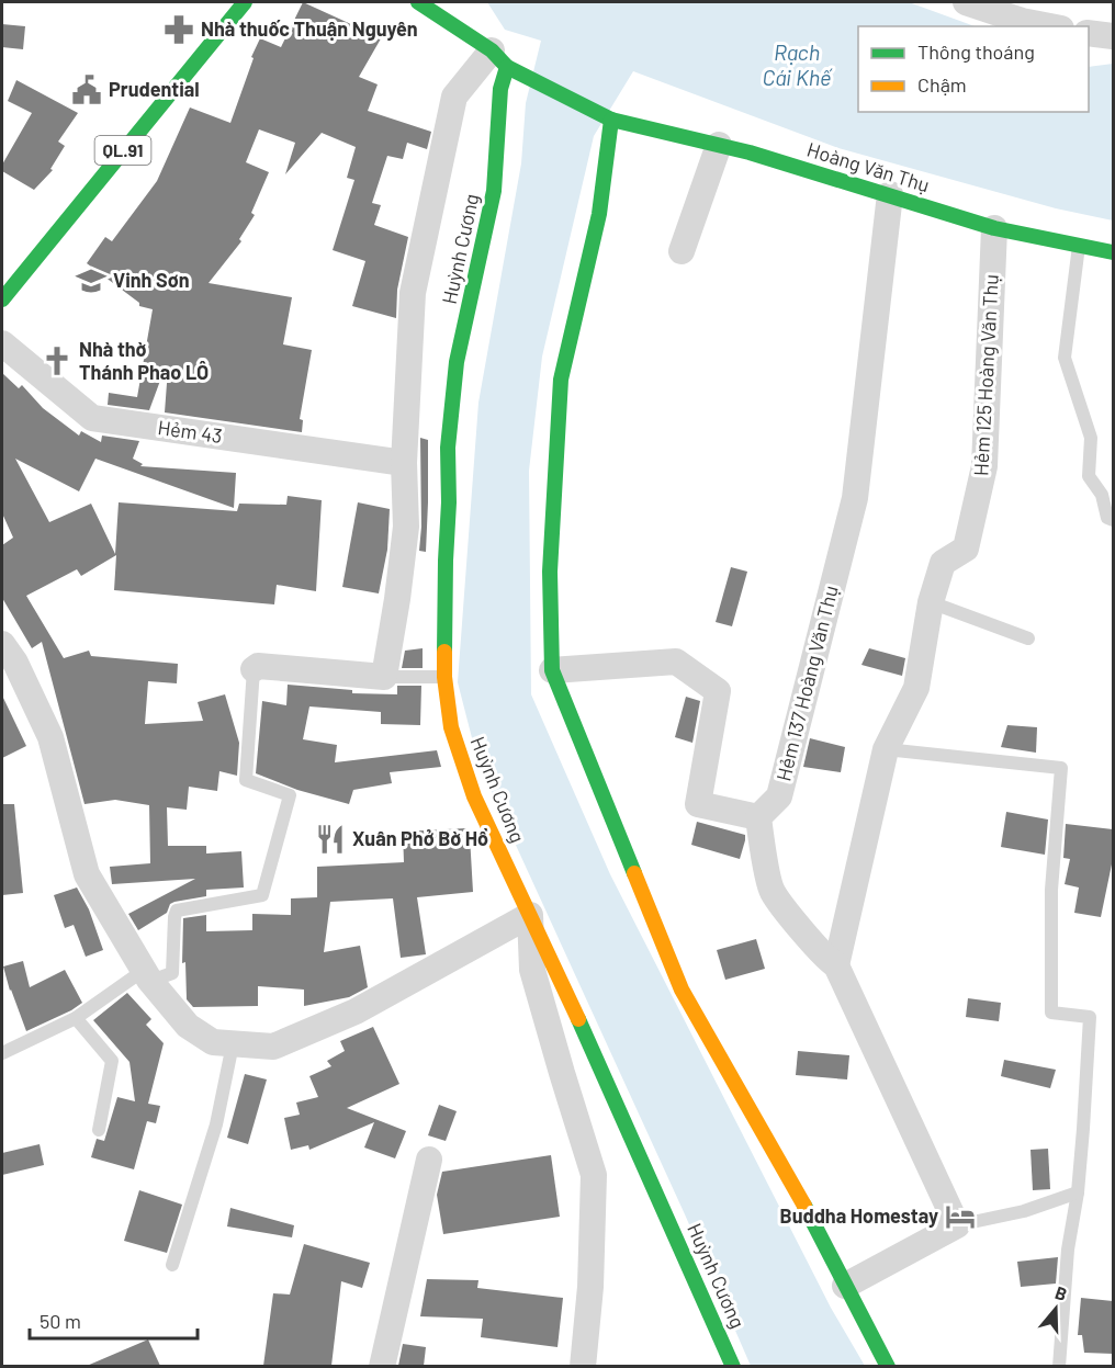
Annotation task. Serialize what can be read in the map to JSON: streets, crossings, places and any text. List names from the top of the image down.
{
  "streets": {
    "main road": ["QL.91", "Hoàng Văn Thụ", "Huỳnh Cương"],
    "street": ["Hẻm 125 Hoàng Văn Thụ", "Hẻm 43", "Hẻm 137 Hoàng Văn Thụ"]
  },
  "crossings": [
    ["Hoàng Văn Thụ", "Huỳnh Cương"],
    ["Hoàng Văn Thụ", "Hẻm 125 Hoàng Văn Thụ"],
    ["Hoàng Văn Thụ", "Hẻm 137 Hoàng Văn Thụ"]
  ],
  "water": ["Rạch Cái Khế"],
  "places": {
    "pharmacy": ["Nhà thuốc Thuận Nguyên"],
    "public building": ["Prudential"],
    "school or university": ["Vinh Sơn"],
    "church": ["Nhà thờ Thánh Phao LÔ"],
    "restaurant": ["Xuân Phở Bờ Hồ"],
    "hotel": ["Buddha Homestay"]
  },
  "legend": ["Thông thoáng", "Chậm"],
  "scale_bar": "50 m",
  "north": "top"
}
